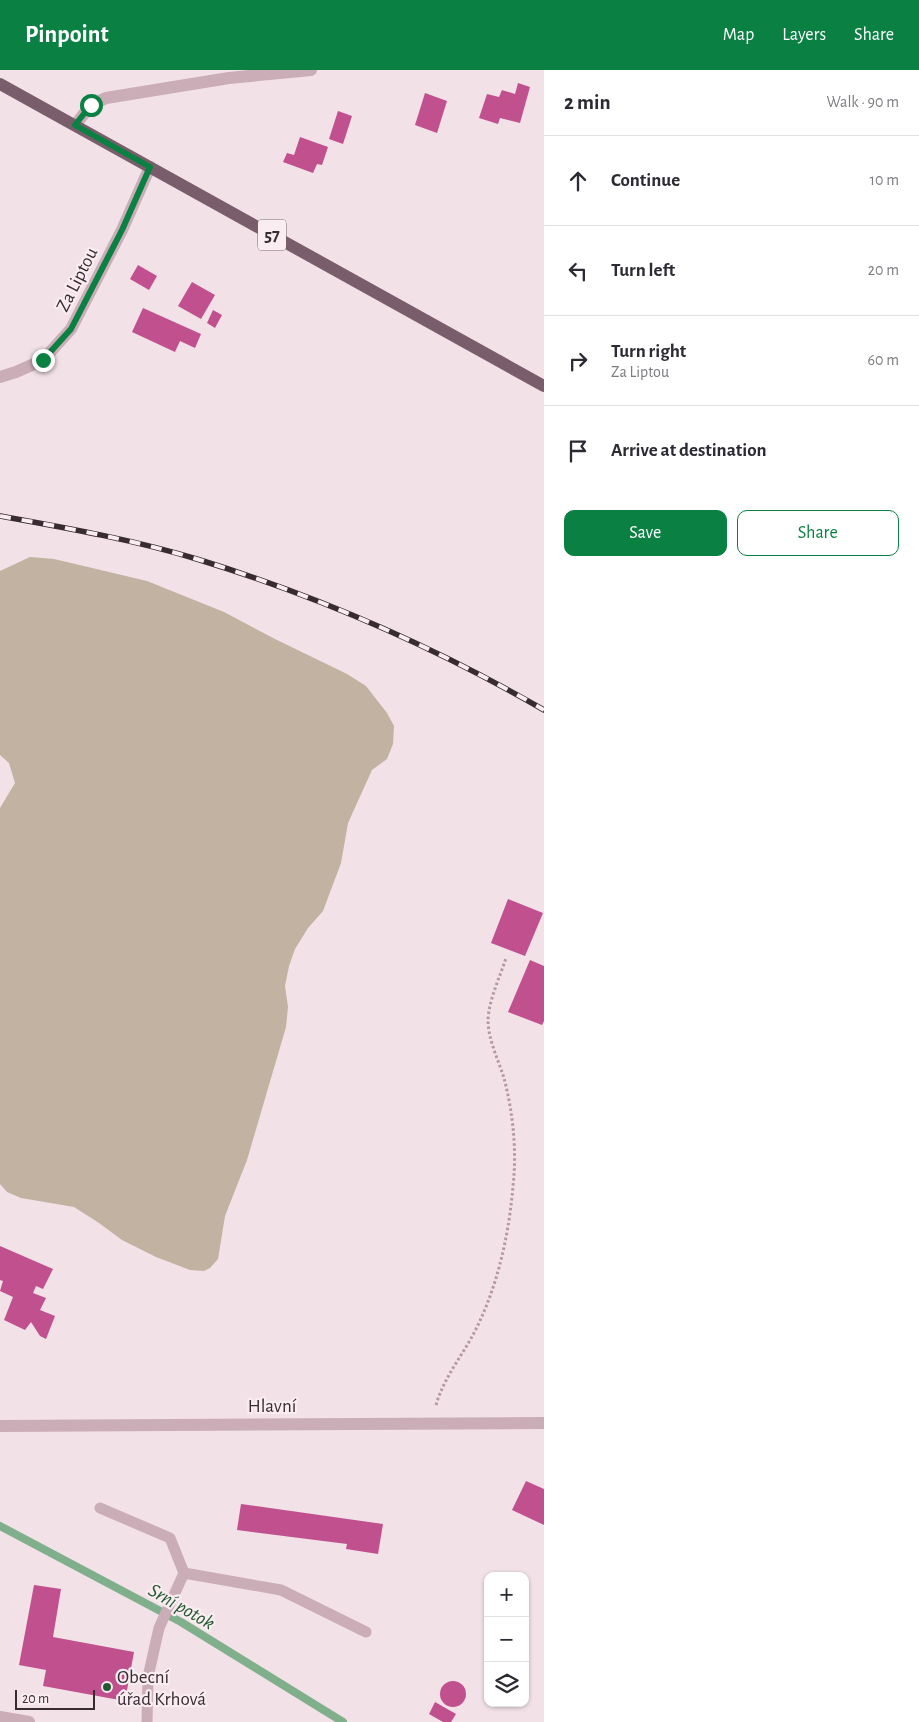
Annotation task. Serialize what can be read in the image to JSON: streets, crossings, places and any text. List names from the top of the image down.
{
  "streets": {
    "main road": ["57"],
    "street": ["Za Liptou", "Hlavní"]
  },
  "crossings": [
    ["57", "Za Liptou"]
  ],
  "water": ["Srní potok"],
  "places": ["Obecní úřad Krhová"],
  "scale_bar": "20 m",
  "page": {
    "header": "Pinpoint",
    "nav": ["Map", "Layers", "Share"],
    "heading": ["2 min", "Walk · 90 m"],
    "list": [
      ["Continue", "10 m"],
      ["Turn left", "20 m"],
      ["Turn right", "Za Liptou", "60 m"],
      "Arrive at destination"
    ],
    "buttons": ["Save", "Share"],
    "map_buttons": ["+", "−"],
    "scale": "20 m"
  }
}
